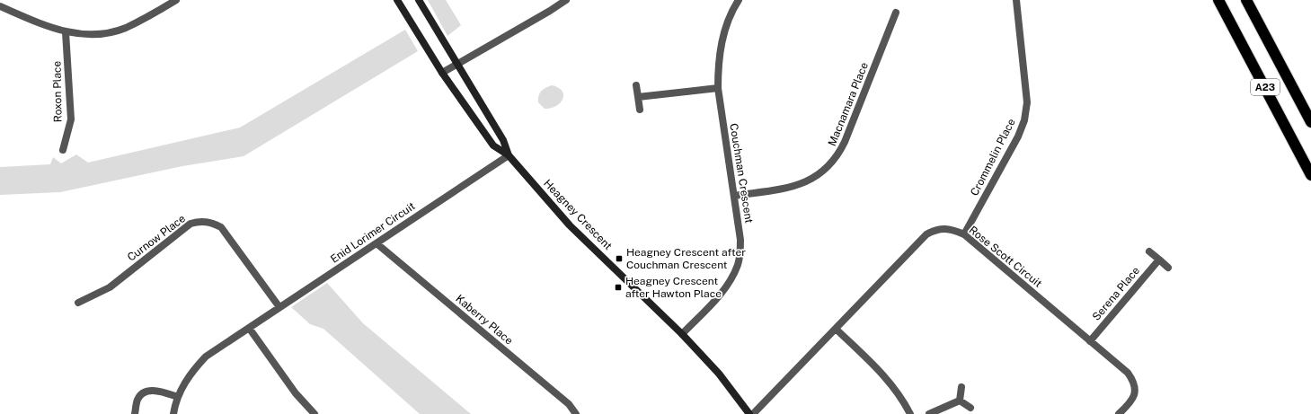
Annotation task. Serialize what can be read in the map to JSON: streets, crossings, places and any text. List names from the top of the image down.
{
  "streets": {
    "highway": ["A23"],
    "street": [
      "Roxon Place",
      "Macnamara Place",
      "Crommelin Place",
      "Couchman Crescent",
      "Heagney Crescent",
      "Enid Lorimer Circuit",
      "Curnow Place",
      "Rose Scott Circuit",
      "Serena Place",
      "Kaberry Place"
    ]
  },
  "crossings": [
    ["Macnamara Place", "Couchman Crescent"],
    ["Crommelin Place", "Rose Scott Circuit"],
    ["Couchman Crescent", "Heagney Crescent"],
    ["Heagney Crescent", "Enid Lorimer Circuit"],
    ["Enid Lorimer Circuit", "Curnow Place"],
    ["Enid Lorimer Circuit", "Kaberry Place"],
    ["Rose Scott Circuit", "Serena Place"]
  ],
  "places": {
    "transit": ["Heagney Crescent after Couchman Crescent", "Heagney Crescent after Hawton Place"]
  }
}
